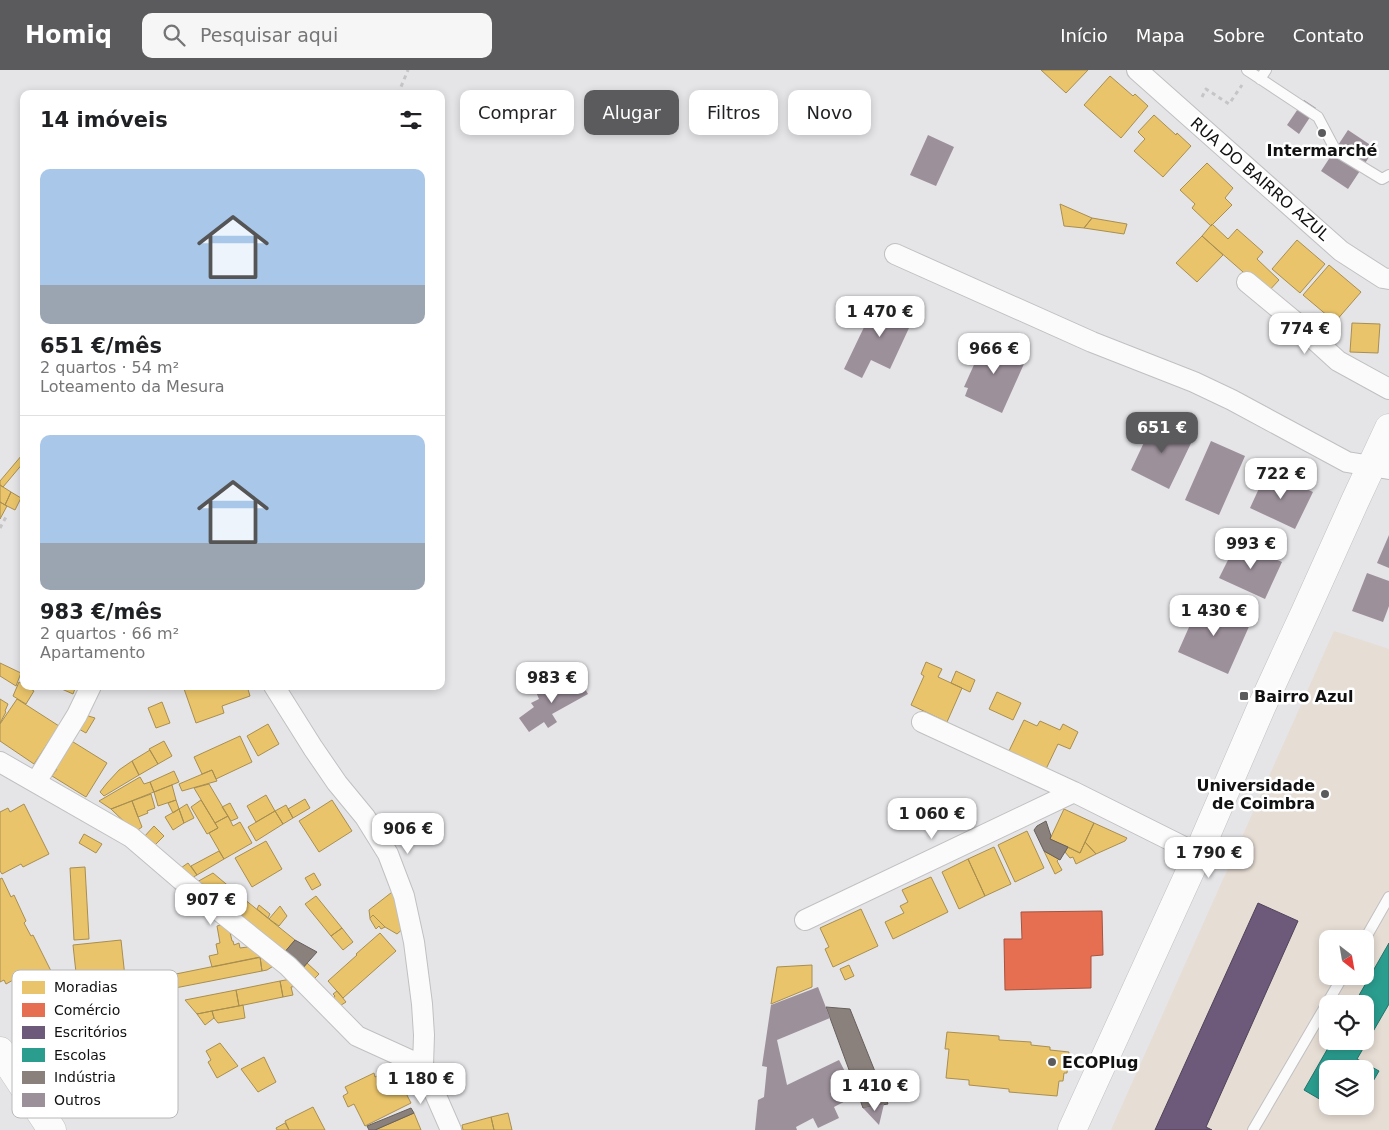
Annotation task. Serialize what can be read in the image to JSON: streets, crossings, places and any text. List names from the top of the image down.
{
  "streets": {
    "street": ["RUA DO BAIRRO AZUL"]
  },
  "places": {
    "other": ["Intermarché", "Universidade de Coimbra", "ECOPlug"],
    "transit": ["Bairro Azul"]
  },
  "legend": [
    "Moradias",
    "Comércio",
    "Escritórios",
    "Escolas",
    "Indústria",
    "Outros"
  ],
  "north": "bottom right",
  "page": {
    "header": "Homiq",
    "search": "Pesquisar aqui",
    "nav": [
      "Início",
      "Mapa",
      "Sobre",
      "Contato"
    ],
    "chip": [
      "Comprar",
      "Alugar",
      "Filtros",
      "Novo"
    ],
    "heading": "14 imóveis",
    "list": [
      {
        "name": "651 €/mês",
        "note": "2 quartos · 54 m² · Loteamento da Mesura"
      },
      {
        "name": "983 €/mês",
        "note": "2 quartos · 66 m² · Apartamento"
      }
    ],
    "price": [
      "1 470 €",
      "774 €",
      "966 €",
      "651 €",
      "722 €",
      "993 €",
      "1 430 €",
      "983 €",
      "1 060 €",
      "906 €",
      "1 790 €",
      "907 €",
      "1 180 €",
      "1 410 €"
    ]
  }
}
